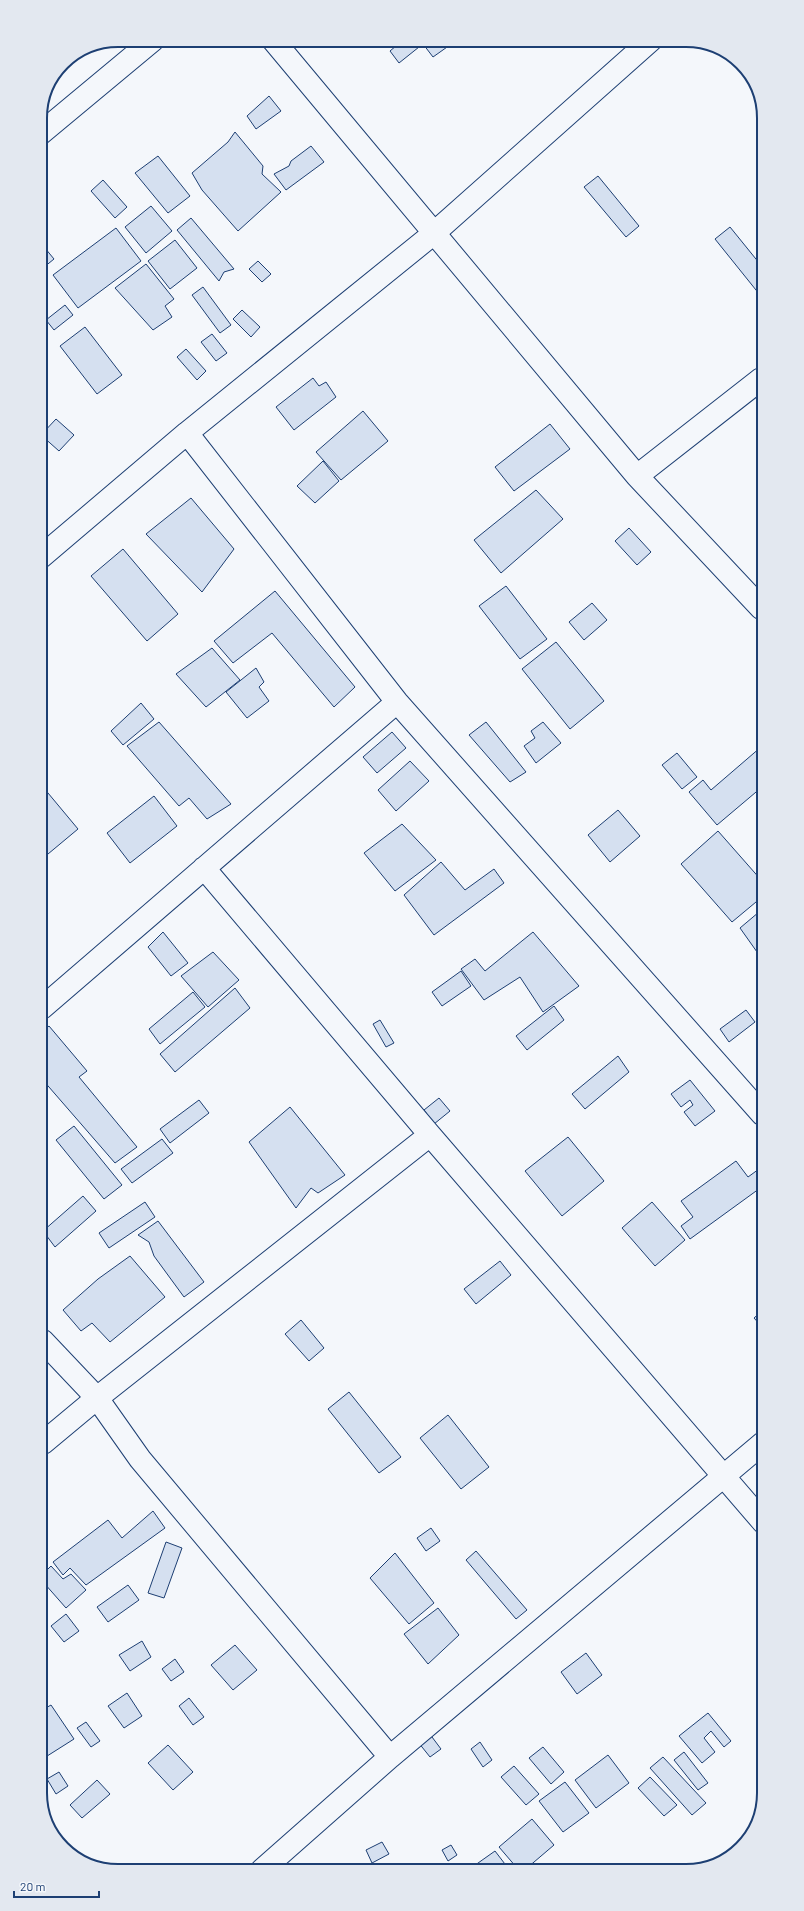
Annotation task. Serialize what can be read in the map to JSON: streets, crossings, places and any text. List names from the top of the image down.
{
  "scale_bar": "20 m"
}
